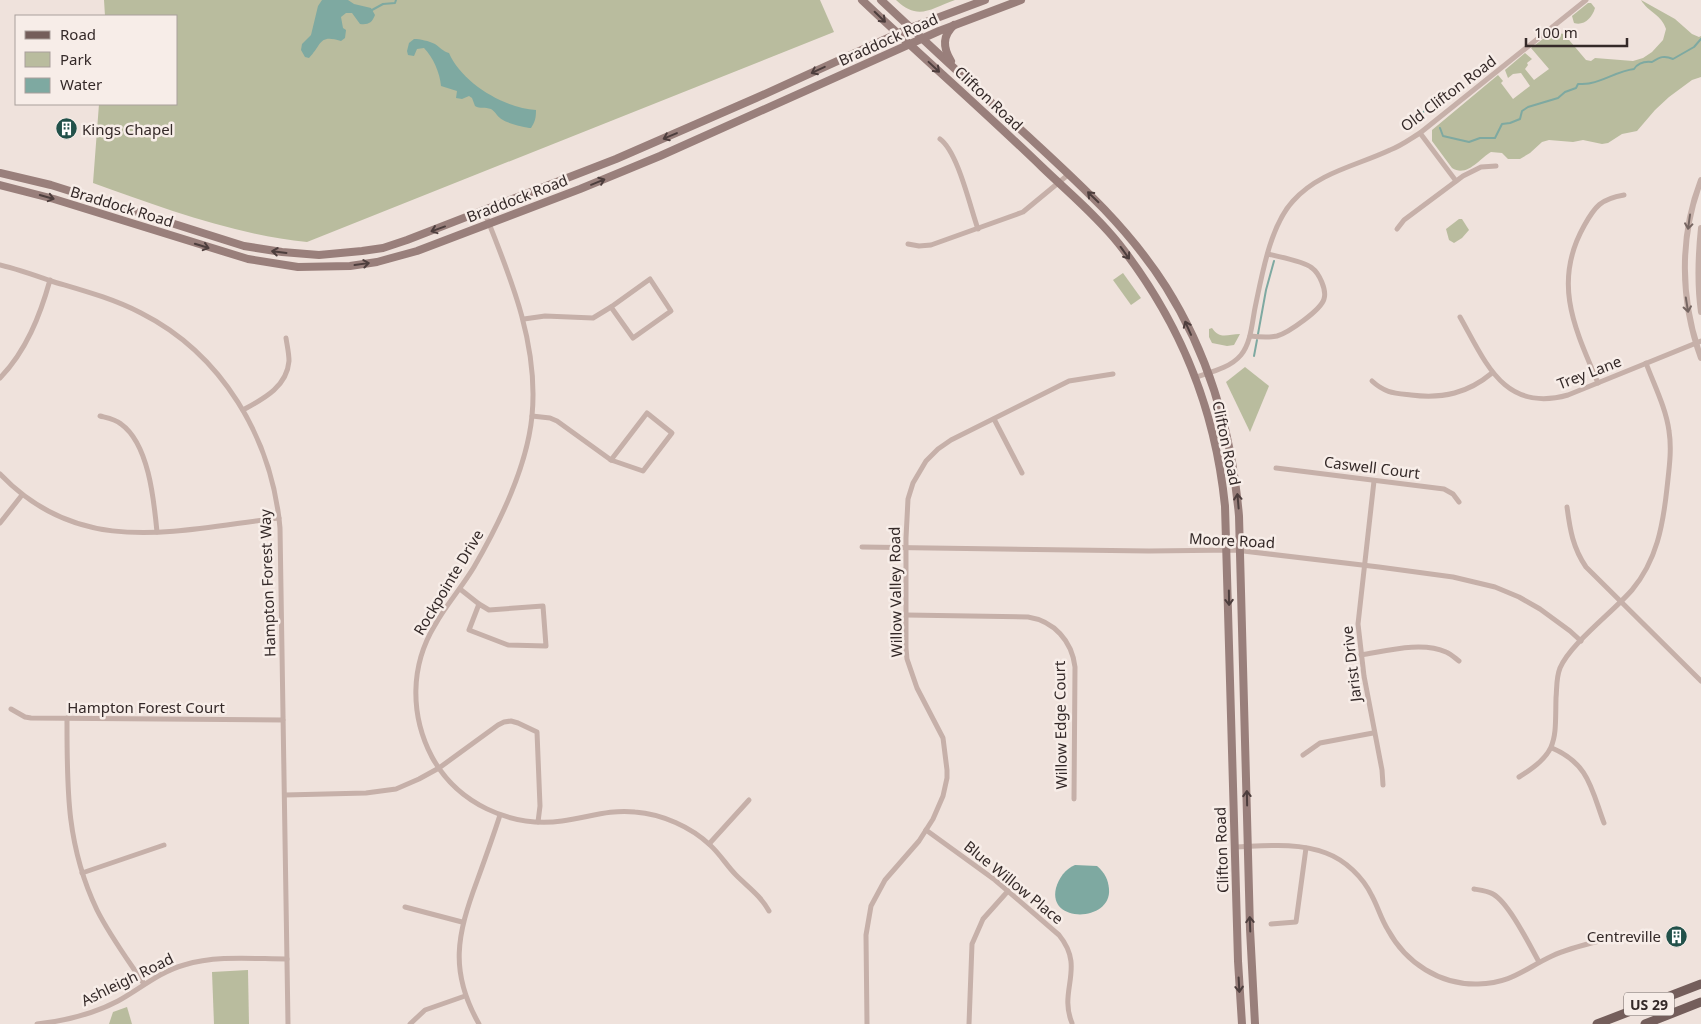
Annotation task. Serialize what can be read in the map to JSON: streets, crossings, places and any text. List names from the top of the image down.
{
  "streets": {
    "main road": ["Braddock Road", "Clifton Road", "US 29"],
    "street": [
      "Old Clifton Road",
      "Trey Lane",
      "Caswell Court",
      "Moore Road",
      "Rockpointe Drive",
      "Hampton Forest Way",
      "Willow Valley Road",
      "Jarist Drive",
      "Hampton Forest Court",
      "Willow Edge Court",
      "Blue Willow Place",
      "Ashleigh Road"
    ]
  },
  "crossings": [
    ["Braddock Road", "Clifton Road"],
    ["Braddock Road", "Rockpointe Drive"],
    ["Old Clifton Road", "Clifton Road"],
    ["Clifton Road", "Moore Road"],
    ["Caswell Court", "Jarist Drive"],
    ["Moore Road", "Willow Valley Road"],
    ["Moore Road", "Jarist Drive"],
    ["Hampton Forest Way", "Hampton Forest Court"],
    ["Hampton Forest Way", "Ashleigh Road"],
    ["Willow Valley Road", "Willow Edge Court"],
    ["Willow Valley Road", "Blue Willow Place"]
  ],
  "places": {
    "building": ["Kings Chapel", "Centreville"]
  },
  "legend": ["Road", "Park", "Water"],
  "scale_bar": "100 m"
}
